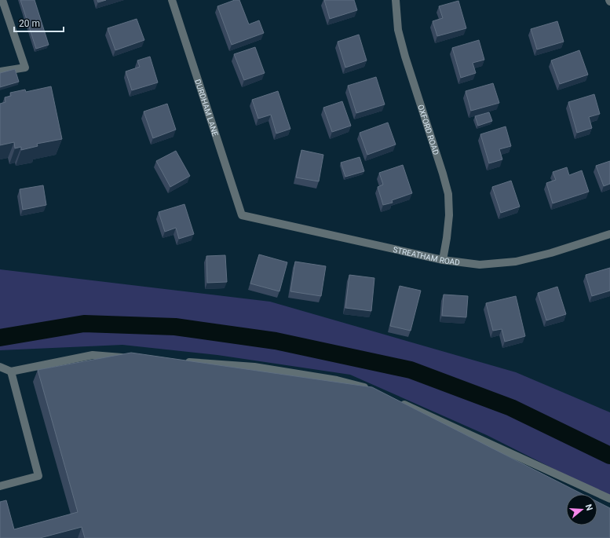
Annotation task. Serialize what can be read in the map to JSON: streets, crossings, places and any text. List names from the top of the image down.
{
  "streets": {
    "street": ["DURDHAM LANE", "OXFORD ROAD", "STREATHAM ROAD"]
  },
  "crossings": [
    ["DURDHAM LANE", "STREATHAM ROAD"],
    ["OXFORD ROAD", "STREATHAM ROAD"]
  ],
  "scale_bar": "20 m",
  "north": "right"
}
